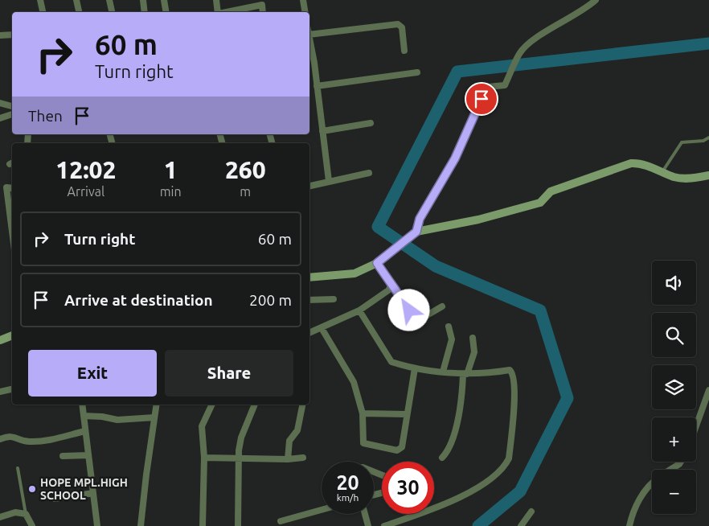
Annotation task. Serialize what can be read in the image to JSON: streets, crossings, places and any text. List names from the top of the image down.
{
  "places": ["HOPE MPL.HIGH SCHOOL"],
  "page": {
    "turn": ["60 m", "Turn right"],
    "then": "Then",
    "eta": [
      "12:02",
      "Arrival",
      "1",
      "min",
      "260",
      "m"
    ],
    "list": [
      {
        "name": "Turn right",
        "value": "60 m"
      },
      {
        "name": "Arrive at destination",
        "value": "200 m"
      }
    ],
    "map_buttons": ["+", "−"],
    "buttons": ["Exit", "Share"],
    "speed": "20 km/h",
    "limit": "30"
  }
}
